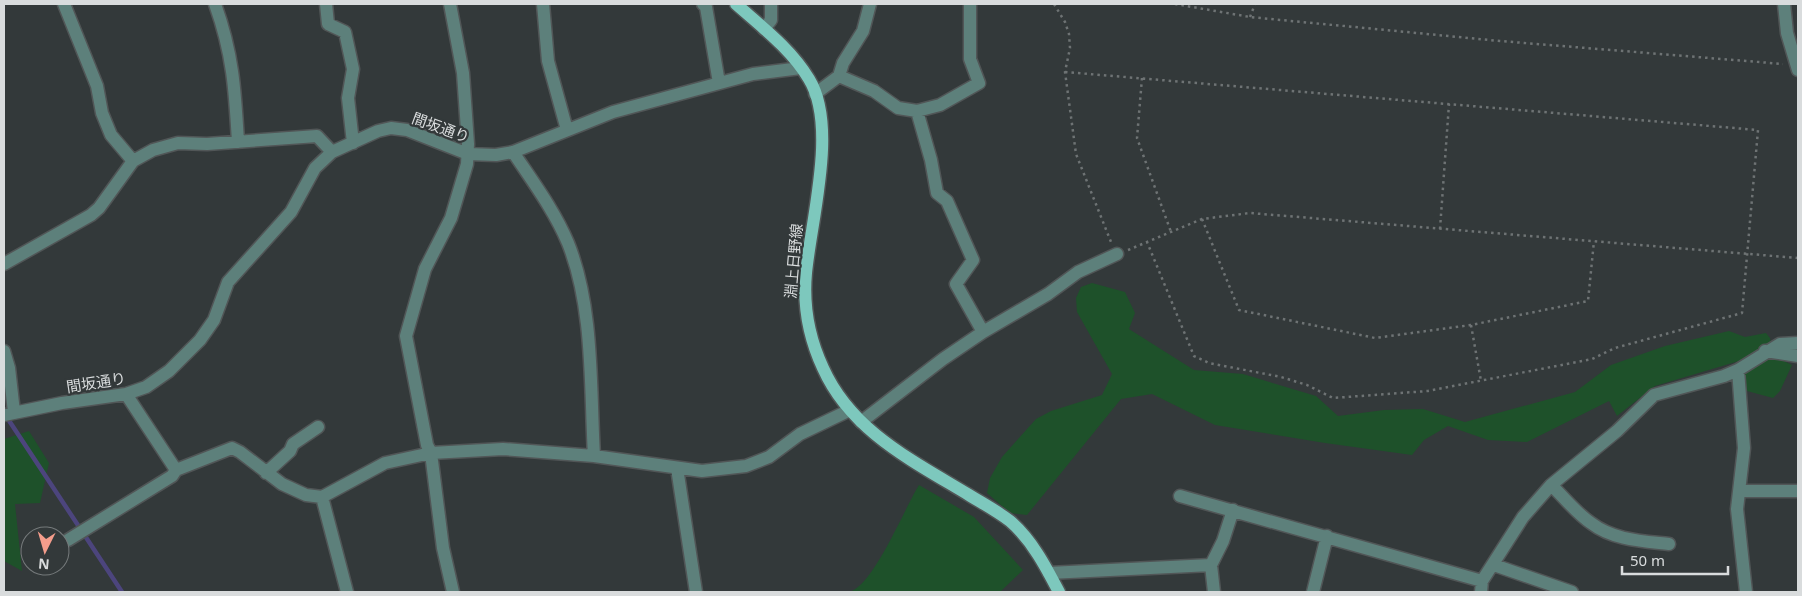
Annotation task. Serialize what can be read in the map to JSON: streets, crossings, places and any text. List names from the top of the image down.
{
  "streets": {
    "main road": ["淵上日野線"],
    "street": ["間坂通り"]
  },
  "crossings": [
    ["間坂通り", "淵上日野線"]
  ],
  "scale_bar": "50 m",
  "north": "bottom"
}
